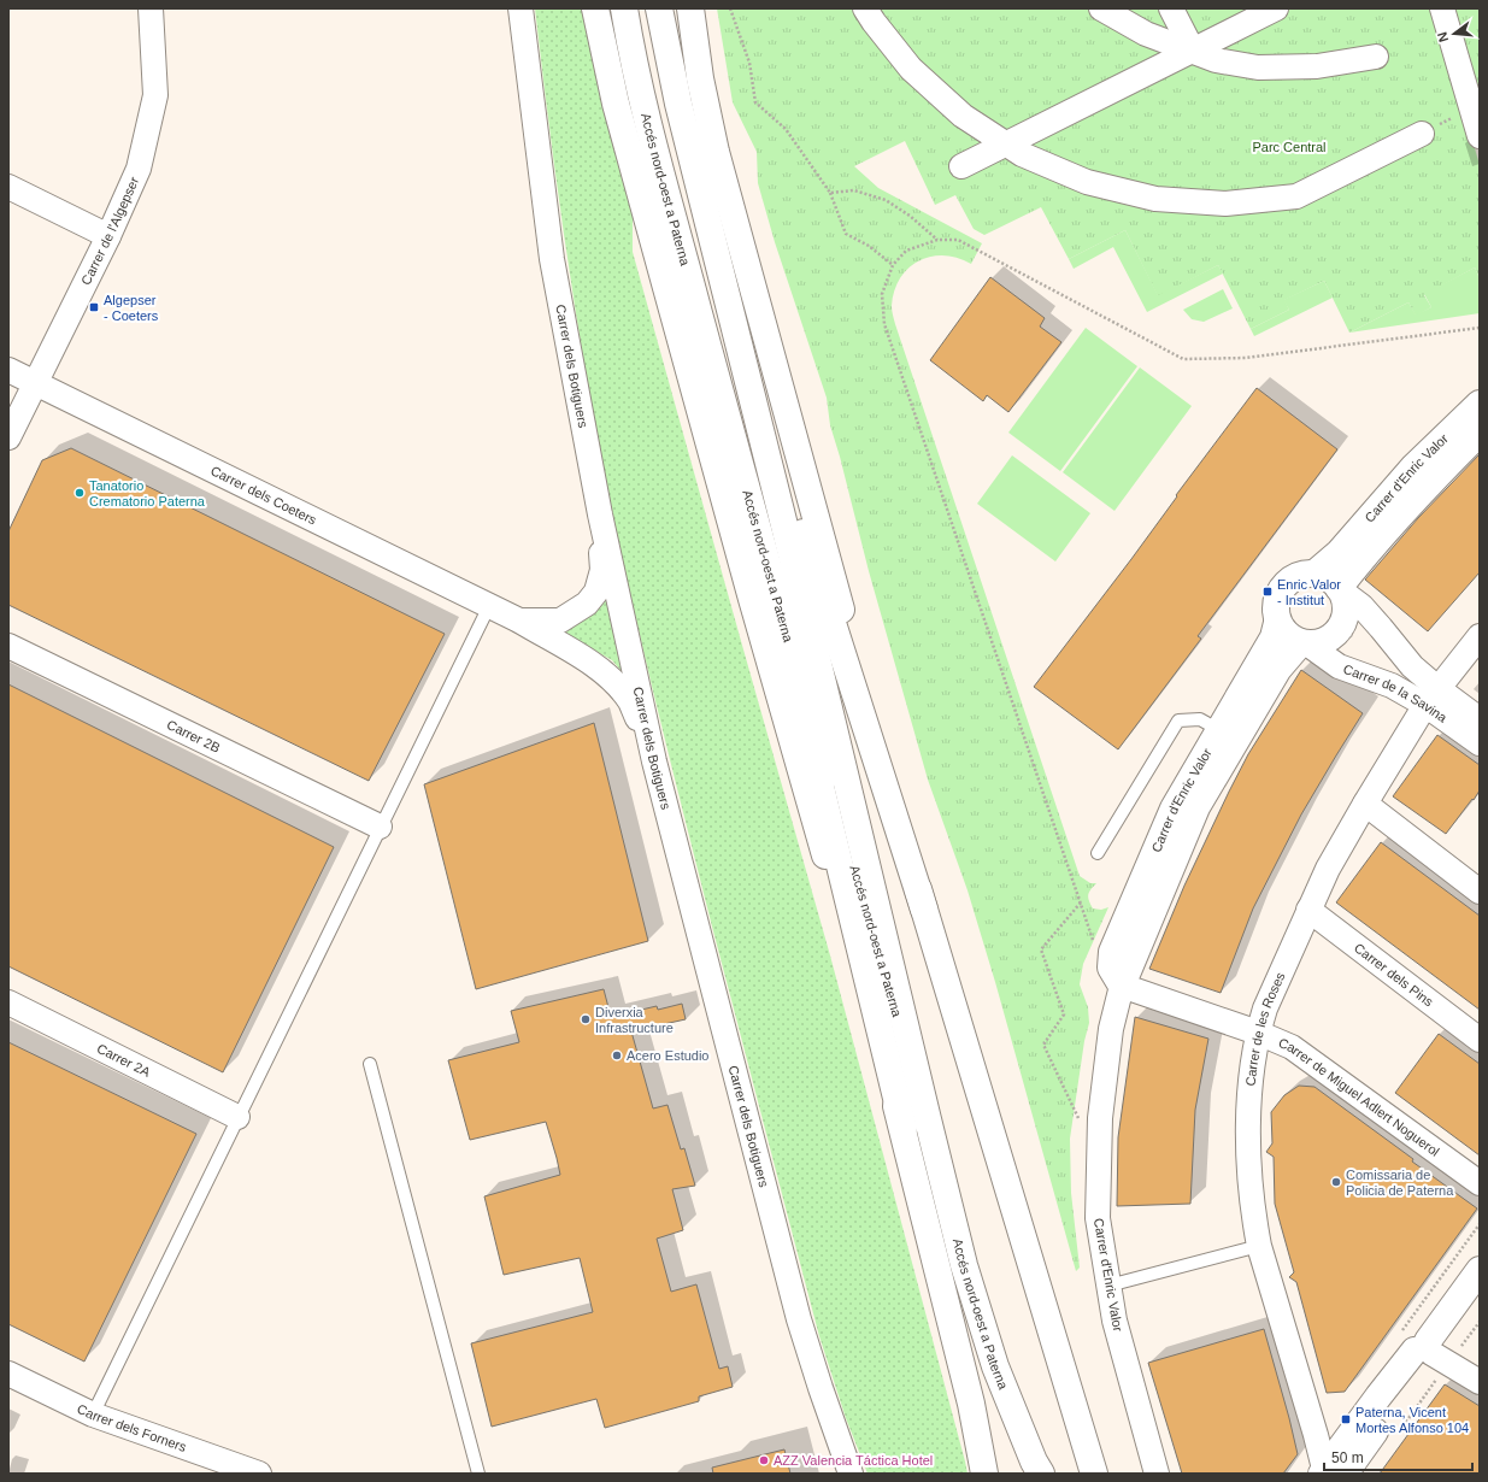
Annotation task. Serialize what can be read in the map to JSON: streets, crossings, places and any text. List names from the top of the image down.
{
  "streets": {
    "street": [
      "Accés nord-oest a Paterna",
      "Carrer de l'Algepser",
      "Carrer dels Botiguers",
      "Carrer d'Enric Valor",
      "Carrer dels Coeters",
      "Carrer de la Savina",
      "Carrer 2B",
      "Carrer dels Pins",
      "Carrer de les Roses",
      "Carrer 2A",
      "Carrer de Miguel Adlert Noguerol",
      "Carrer dels Forners"
    ]
  },
  "crossings": [
    ["Carrer de l'Algepser", "Carrer dels Coeters"],
    ["Carrer dels Botiguers", "Carrer dels Coeters"],
    ["Carrer d'Enric Valor", "Carrer de la Savina"],
    ["Carrer d'Enric Valor", "Carrer de Miguel Adlert Noguerol"],
    ["Carrer de la Savina", "Carrer de les Roses"],
    ["Carrer dels Pins", "Carrer de les Roses"],
    ["Carrer de les Roses", "Carrer de Miguel Adlert Noguerol"]
  ],
  "parks": ["Parc Central"],
  "places": {
    "transit": ["Algepser - Coeters", "Enric Valor - Institut", "Paterna, Vicent Mortes Alfonso 104"],
    "other": [
      "Tanatorio Crematorio Paterna",
      "Diverxia Infrastructure",
      "Acero Estudio",
      "Comissaria de Policia de Paterna",
      "AZZ Valencia Táctica Hotel"
    ]
  },
  "scale_bar": "50 m",
  "north": "left"
}
